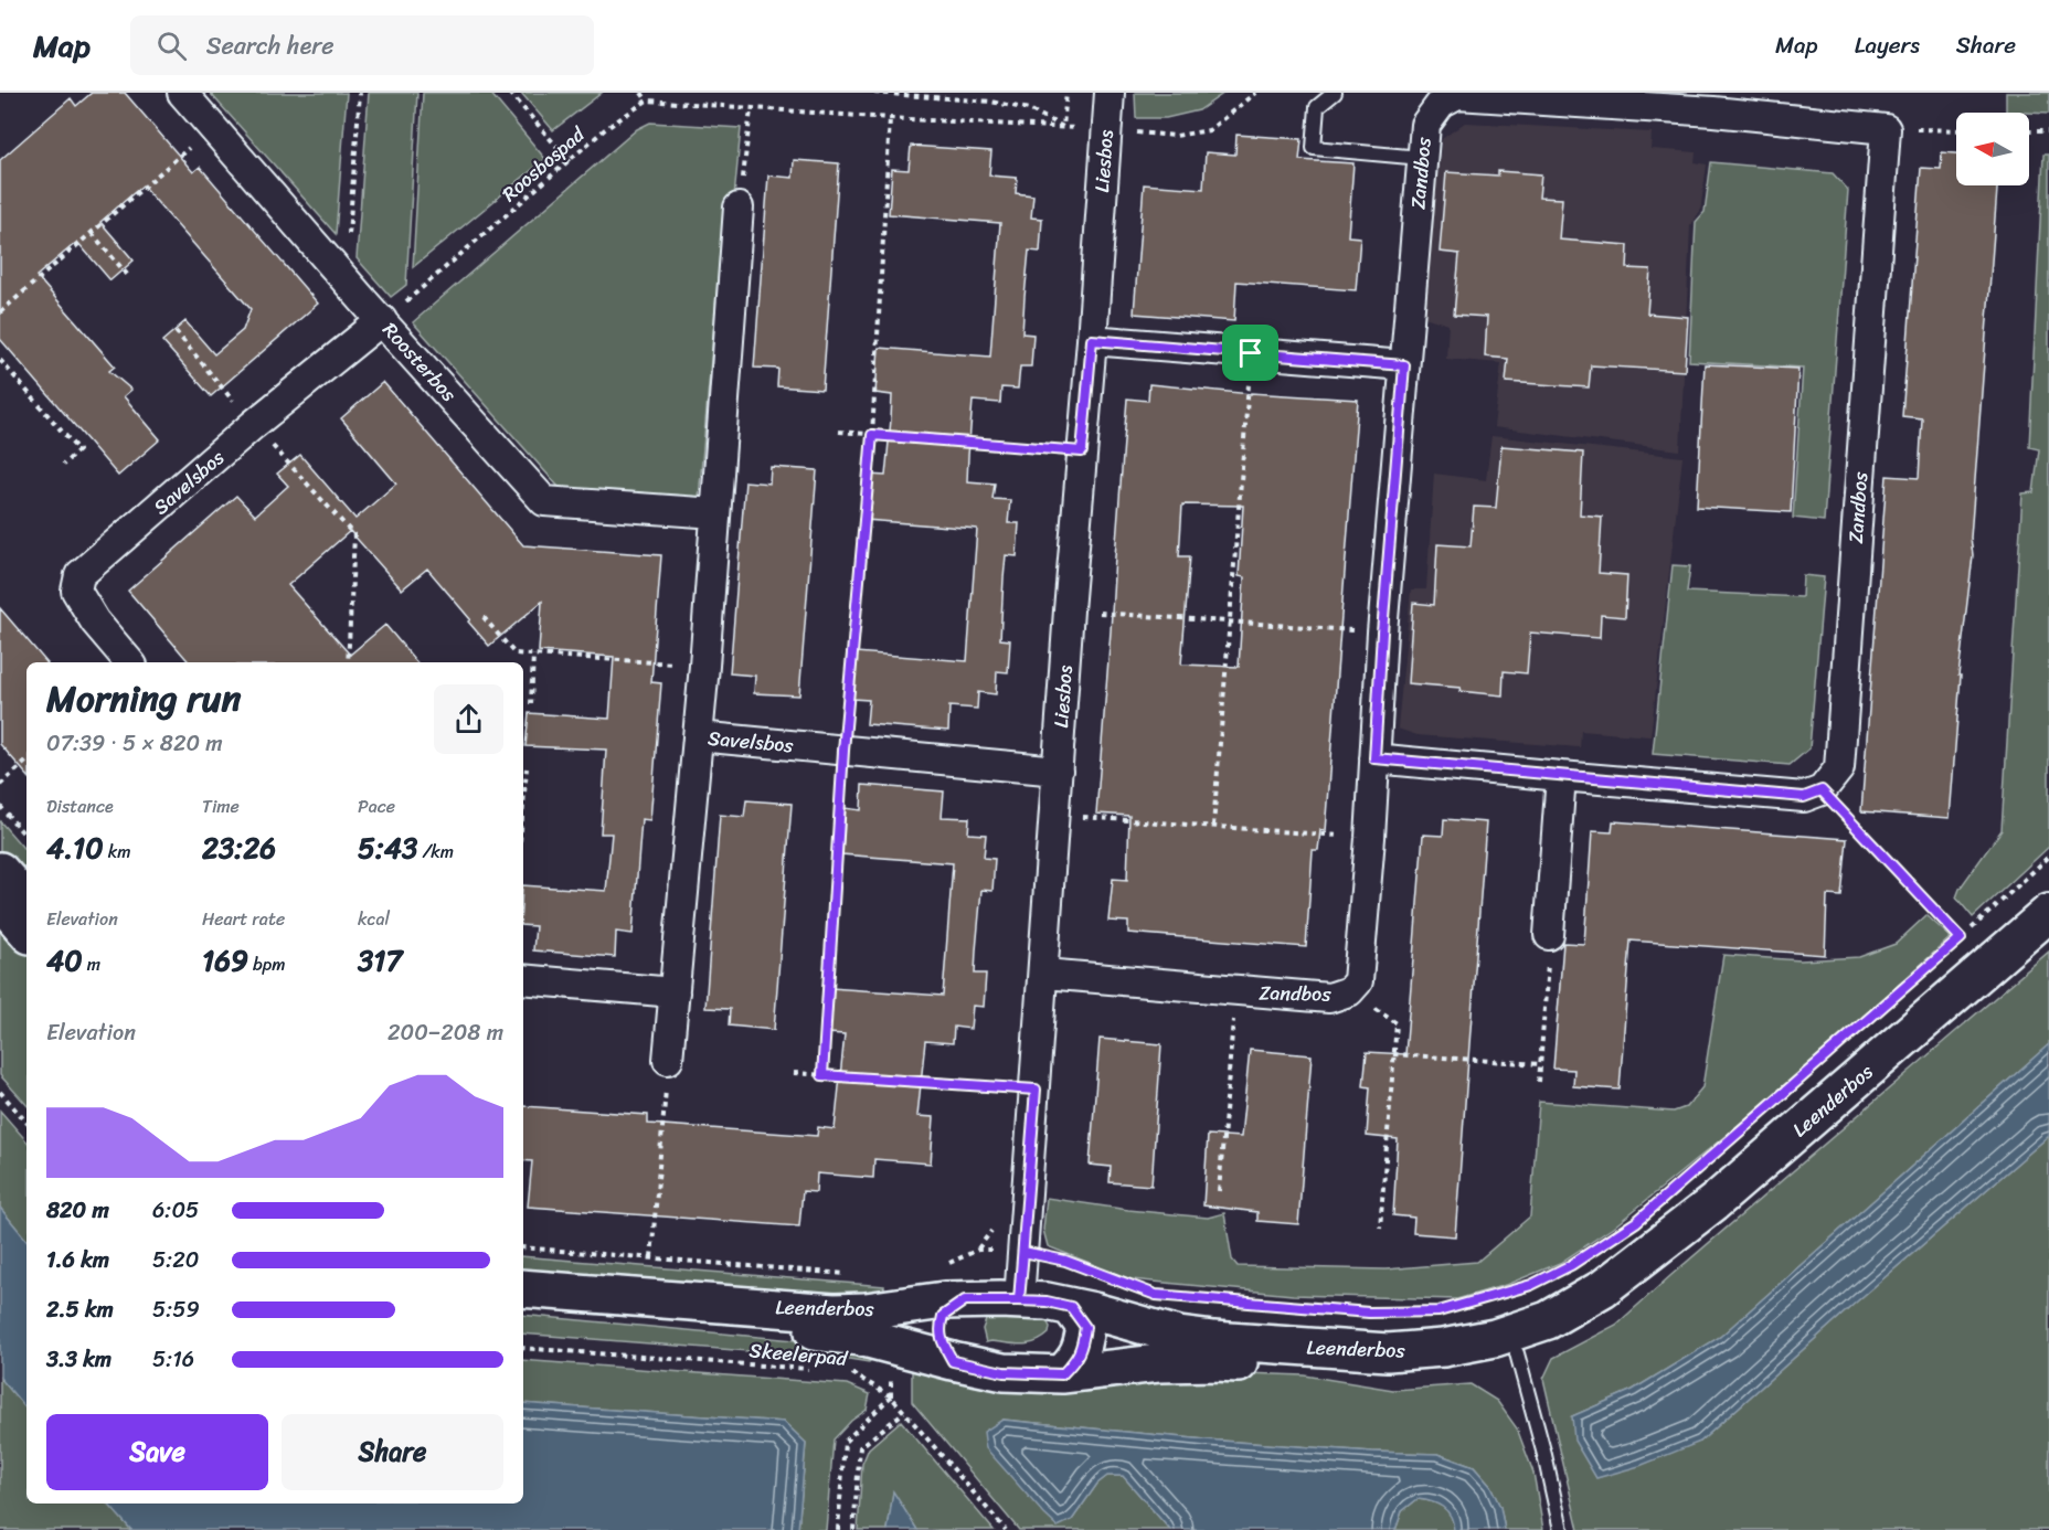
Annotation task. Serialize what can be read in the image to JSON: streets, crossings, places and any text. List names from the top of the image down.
{
  "streets": {
    "main road": ["Leenderbos"],
    "street": [
      "Liesbos",
      "Zandbos",
      "Roosterbos",
      "Savelsbos"
    ],
    "path": ["Roosbospad", "Skeelerpad"]
  },
  "crossings": [
    ["Liesbos", "Zandbos"],
    ["Liesbos", "Savelsbos"],
    ["Liesbos", "Leenderbos"],
    ["Roosbospad", "Roosterbos"],
    ["Roosbospad", "Savelsbos"],
    ["Roosterbos", "Savelsbos"]
  ],
  "north": "left",
  "page": {
    "header": "Map",
    "search": "Search here",
    "nav": ["Map", "Layers", "Share"],
    "heading": ["Morning run", "07:39 · 5 × 820 m"],
    "stats": [
      ["Distance", "4.10 km"],
      ["Time", "23:26"],
      ["Pace", "5:43 /km"],
      ["Elevation", "40 m"],
      ["Heart rate", "169 bpm"],
      ["kcal", "317"]
    ],
    "chart": ["Elevation", "200–208 m"],
    "list": [
      {
        "name": "820 m",
        "note": "6:05"
      },
      {
        "name": "1.6 km",
        "note": "5:20"
      },
      {
        "name": "2.5 km",
        "note": "5:59"
      },
      {
        "name": "3.3 km",
        "note": "5:16"
      }
    ],
    "buttons": ["Save", "Share"]
  }
}
